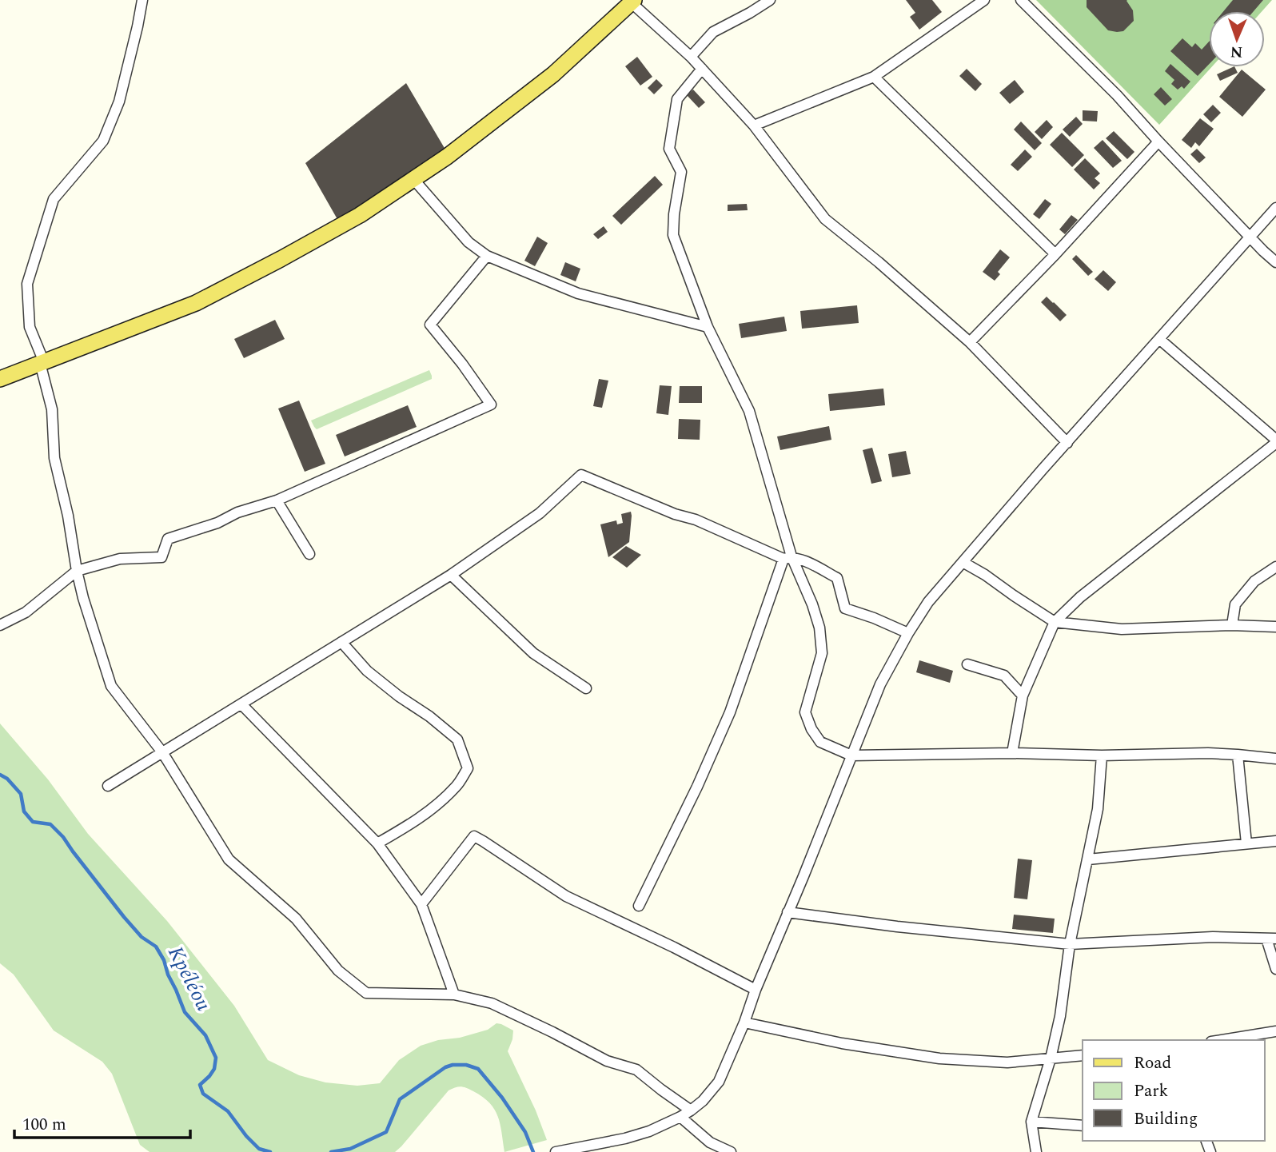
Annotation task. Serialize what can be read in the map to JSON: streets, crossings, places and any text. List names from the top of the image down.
{
  "water": ["Kpéléou"],
  "legend": ["Road", "Park", "Building"],
  "scale_bar": "100 m",
  "north": "bottom"
}
